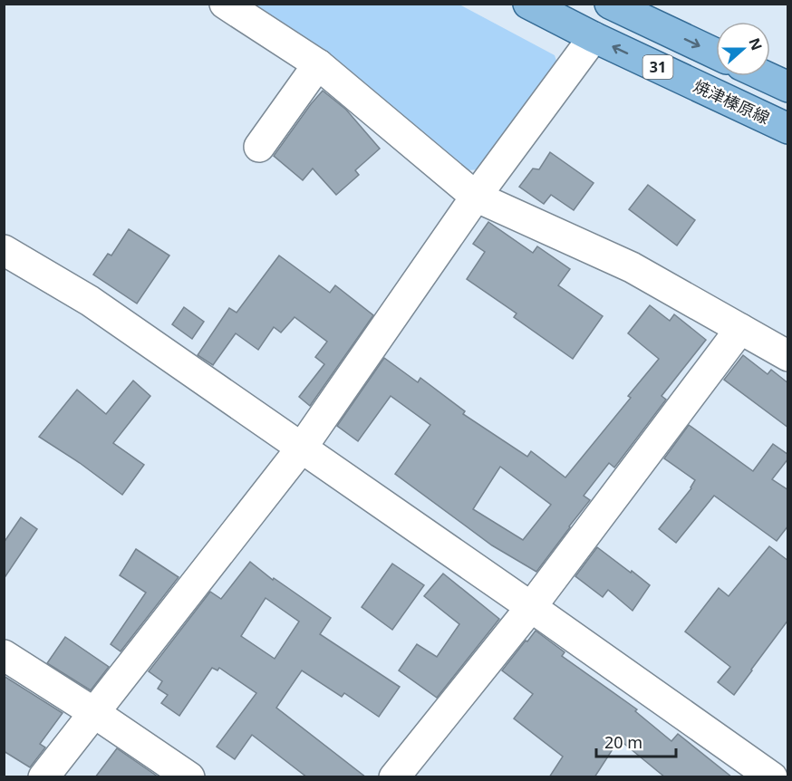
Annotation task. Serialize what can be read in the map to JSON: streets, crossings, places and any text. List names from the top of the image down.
{
  "streets": {
    "main road": ["31", "焼津榛原線"]
  },
  "scale_bar": "20 m",
  "north": "right"
}
